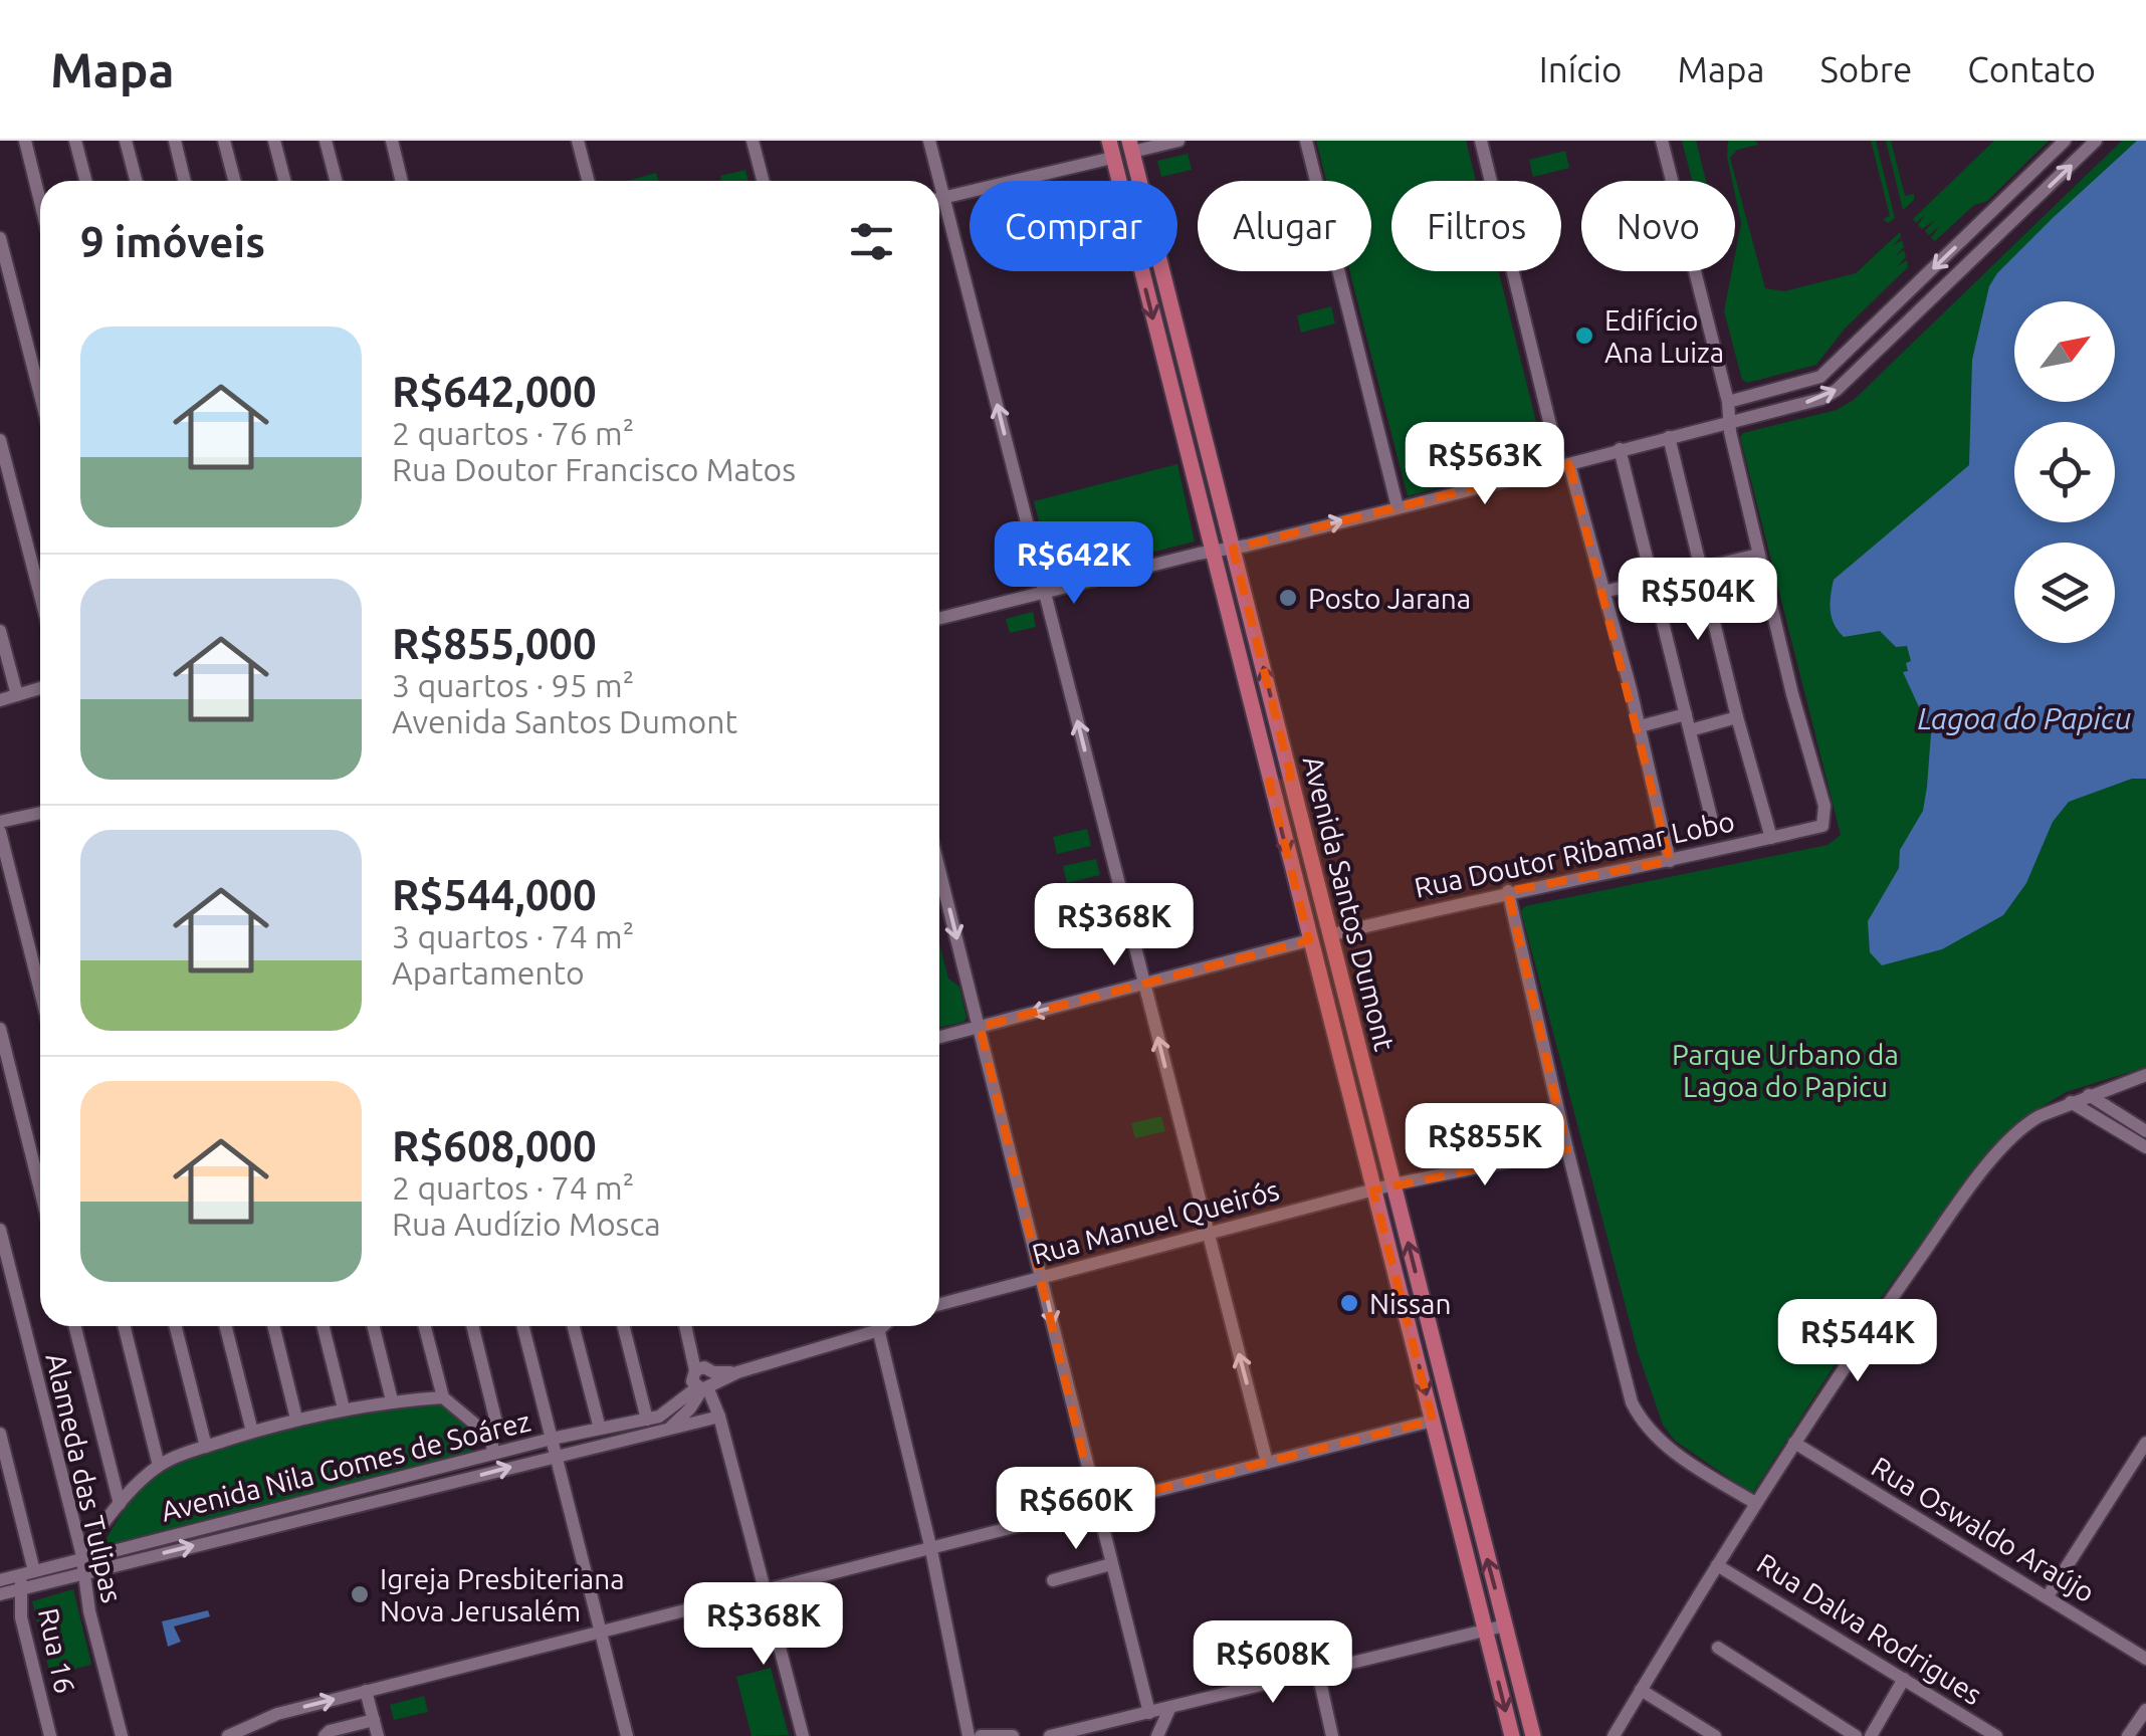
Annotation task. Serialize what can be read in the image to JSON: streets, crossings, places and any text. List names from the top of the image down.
{
  "streets": {
    "main road": ["Avenida Santos Dumont"],
    "street": [
      "Rua Doutor Ribamar Lobo",
      "Rua Manuel Queirós",
      "Avenida Nila Gomes de Soárez",
      "Alameda das Tulipas",
      "Rua Oswaldo Araújo",
      "Rua Dalva Rodrigues",
      "Rua 16"
    ]
  },
  "crossings": [
    ["Rua Doutor Ribamar Lobo", "Avenida Santos Dumont"],
    ["Avenida Santos Dumont", "Rua Manuel Queirós"],
    ["Avenida Nila Gomes de Soárez", "Alameda das Tulipas"],
    ["Avenida Nila Gomes de Soárez", "Rua 16"]
  ],
  "water": ["Lagoa do Papicu"],
  "parks": ["Parque Urbano da Lagoa do Papicu"],
  "places": [
    "Edifício Ana Luiza",
    "Posto Jarana",
    "Nissan",
    "Igreja Presbiteriana Nova Jerusalém"
  ],
  "north": "top right",
  "page": {
    "header": "Mapa",
    "nav": [
      "Início",
      "Mapa",
      "Sobre",
      "Contato"
    ],
    "chip": [
      "Comprar",
      "Alugar",
      "Filtros",
      "Novo"
    ],
    "heading": "9 imóveis",
    "list": [
      {
        "name": "R$642,000",
        "note": "2 quartos · 76 m² · Rua Doutor Francisco Matos"
      },
      {
        "name": "R$855,000",
        "note": "3 quartos · 95 m² · Avenida Santos Dumont"
      },
      {
        "name": "R$544,000",
        "note": "3 quartos · 74 m² · Apartamento"
      },
      {
        "name": "R$608,000",
        "note": "2 quartos · 74 m² · Rua Audízio Mosca"
      }
    ],
    "price": [
      "R$563K",
      "R$642K",
      "R$504K",
      "R$368K",
      "R$855K",
      "R$544K",
      "R$660K",
      "R$368K",
      "R$608K"
    ]
  }
}
